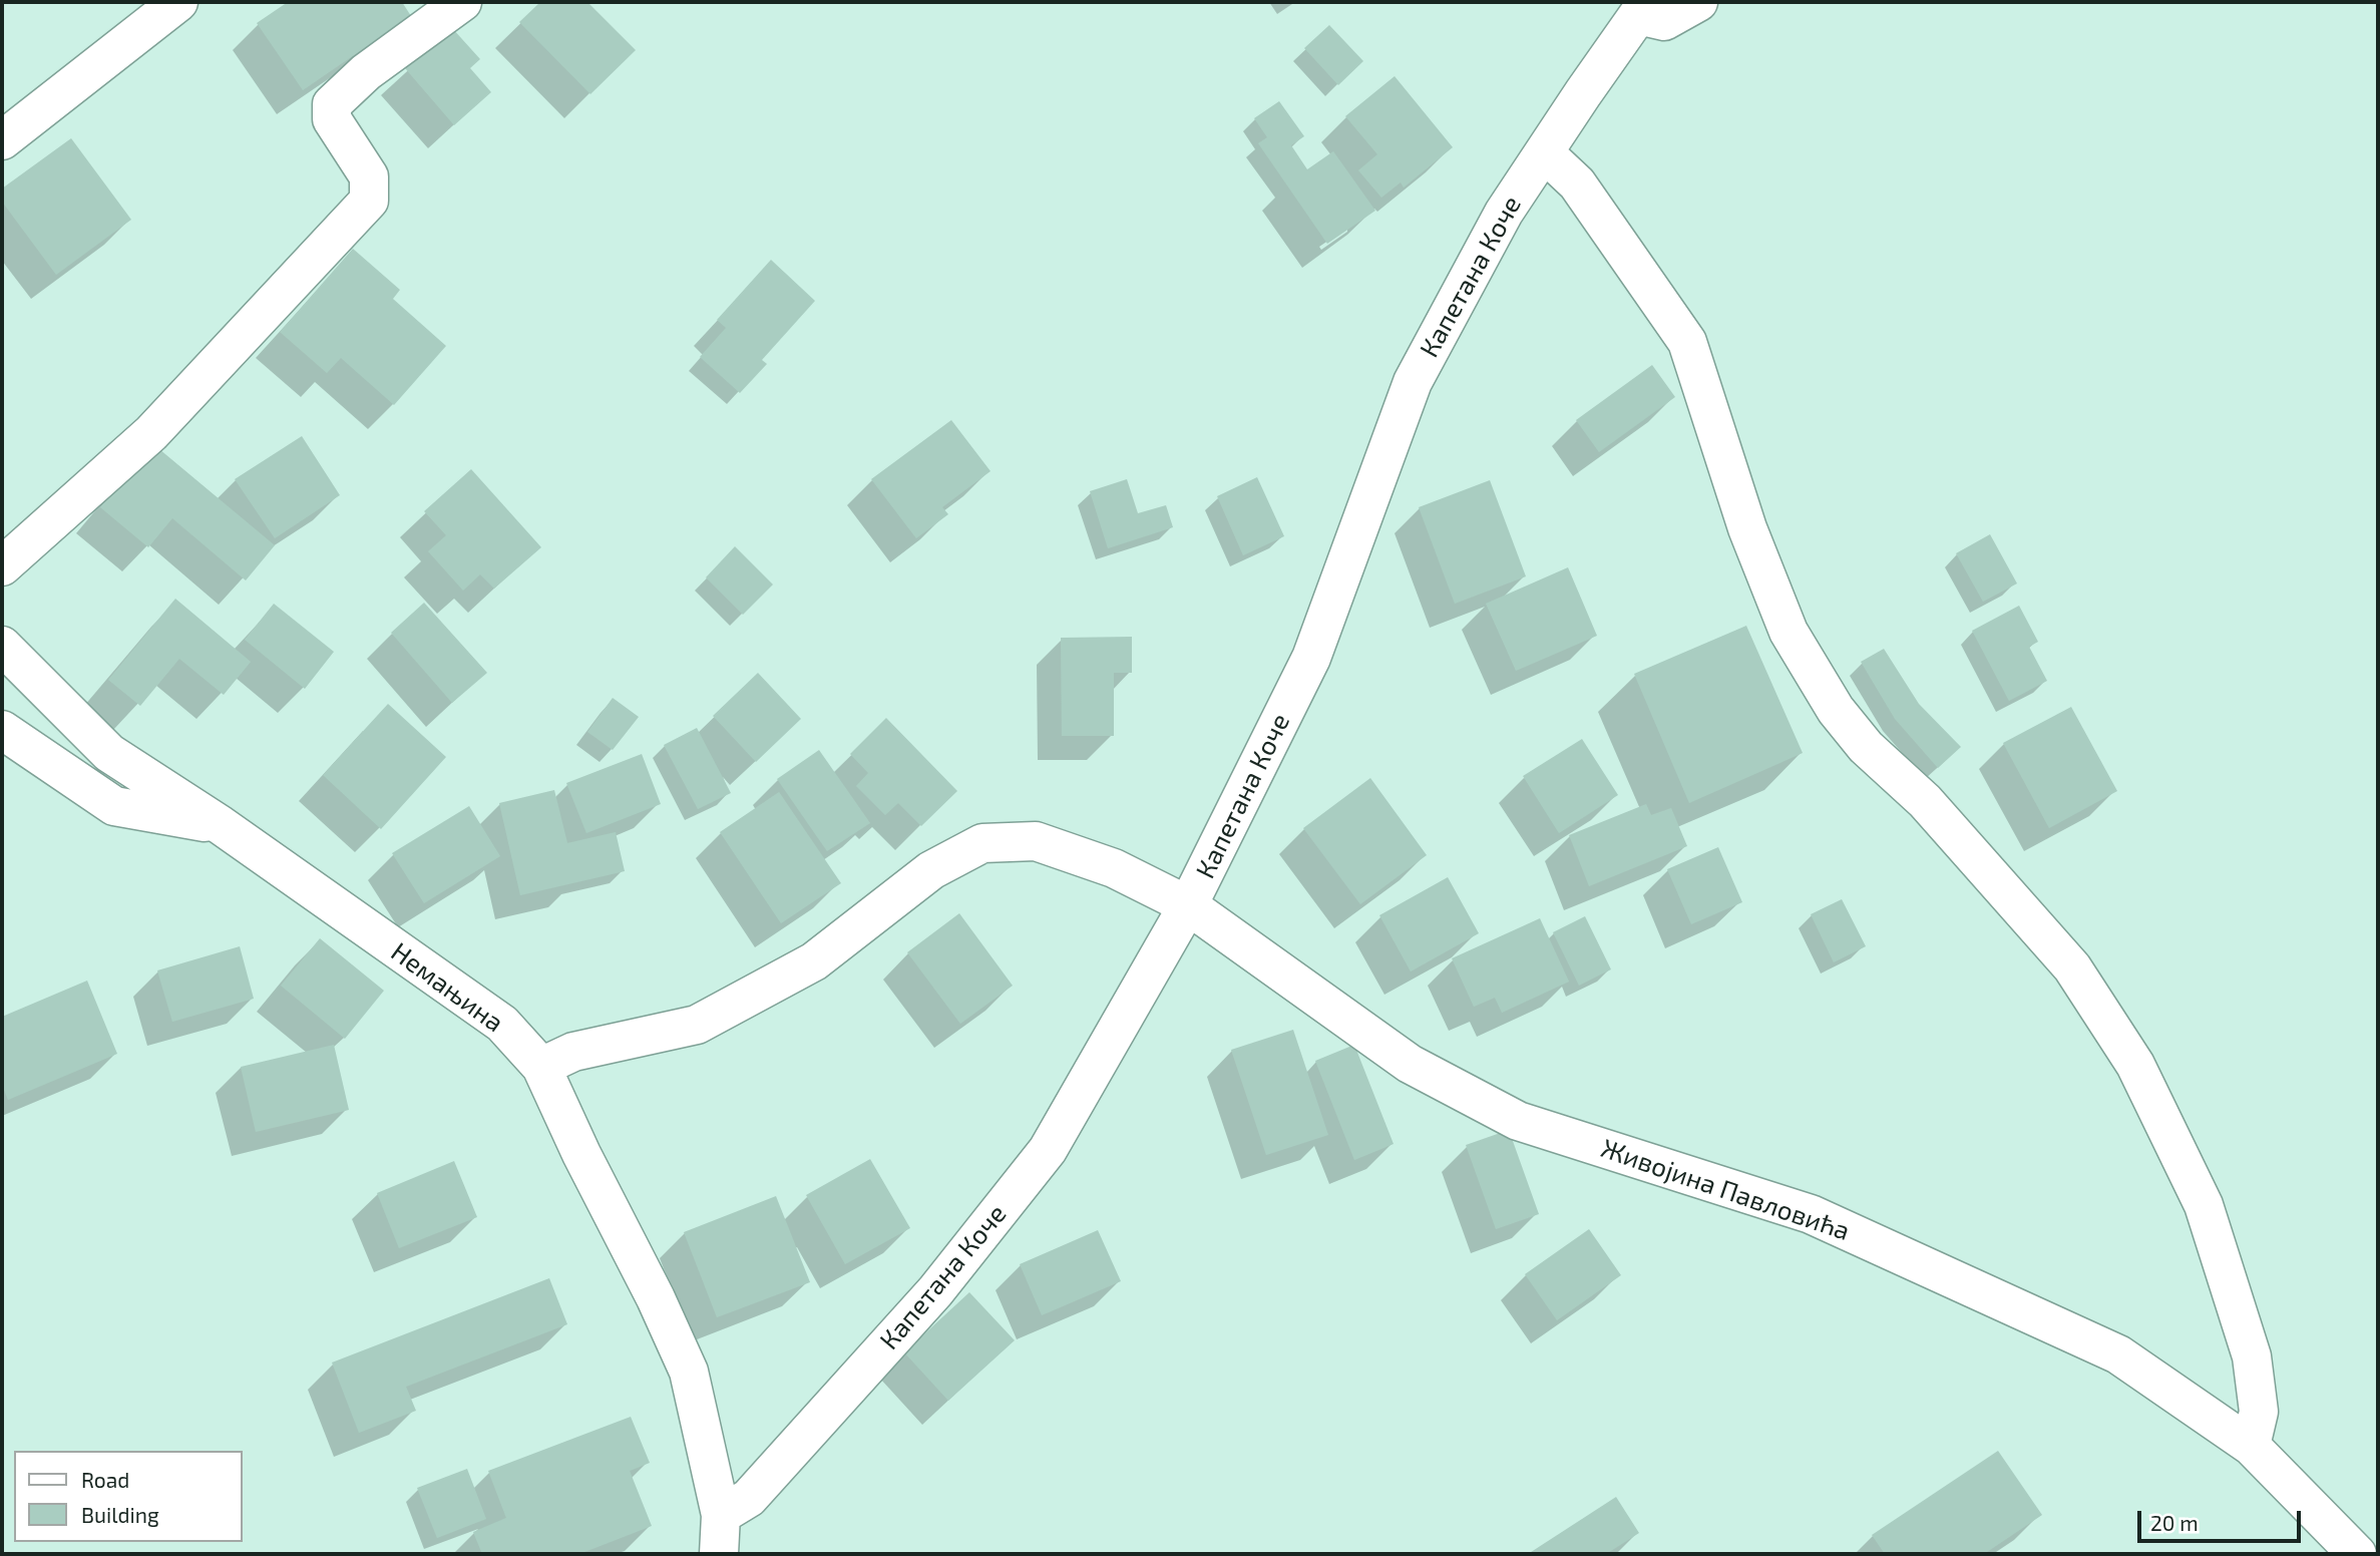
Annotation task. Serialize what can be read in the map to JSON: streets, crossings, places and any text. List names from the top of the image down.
{
  "streets": {
    "street": ["Капетана Коче", "Немањина", "Живојина Павловића"]
  },
  "crossings": [
    ["Капетана Коче", "Немањина"],
    ["Капетана Коче", "Живојина Павловића"],
    ["Немањина", "Живојина Павловића"]
  ],
  "legend": ["Road", "Building"],
  "scale_bar": "20 m"
}
